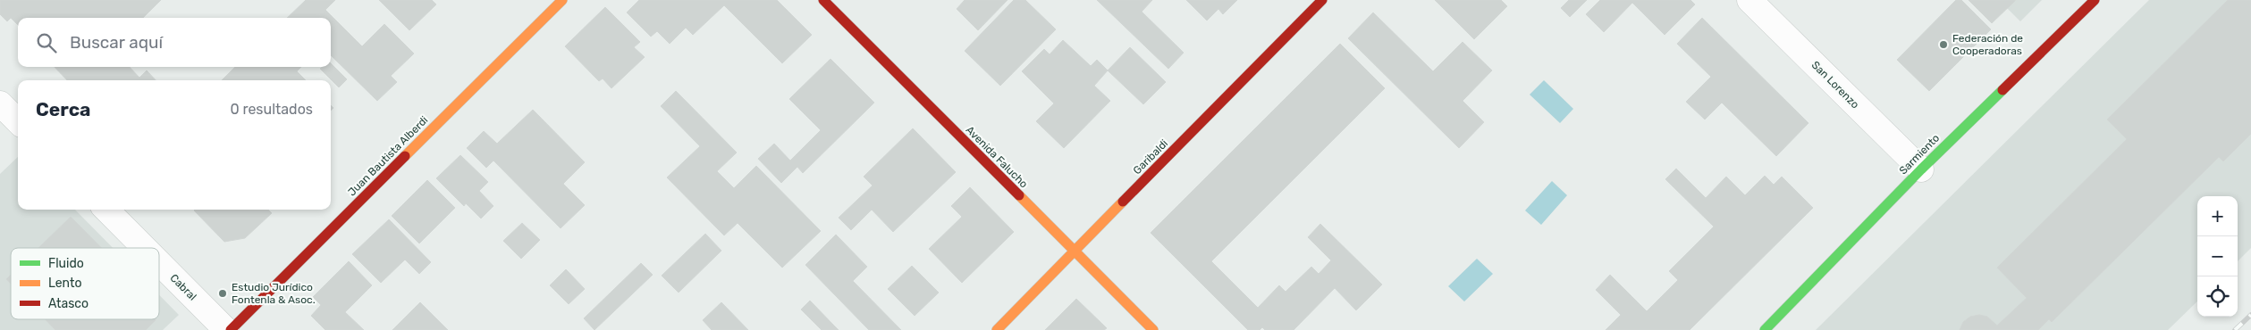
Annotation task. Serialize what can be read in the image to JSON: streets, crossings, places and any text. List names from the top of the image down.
{
  "streets": {
    "street": [
      "San Lorenzo",
      "Sarmiento",
      "Juan Bautista Alberdi",
      "Avenida Falucho",
      "Garibaldi",
      "Cabral"
    ]
  },
  "crossings": [
    ["San Lorenzo", "Sarmiento"],
    ["Avenida Falucho", "Garibaldi"]
  ],
  "places": ["Federación de Cooperadoras", "Estudio Jurídico Fontenla & Asoc."],
  "legend": ["Fluido", "Lento", "Atasco"],
  "page": {
    "search": "Buscar aquí",
    "heading": ["Cerca", "0 resultados"],
    "map_buttons": ["+", "−"]
  }
}
